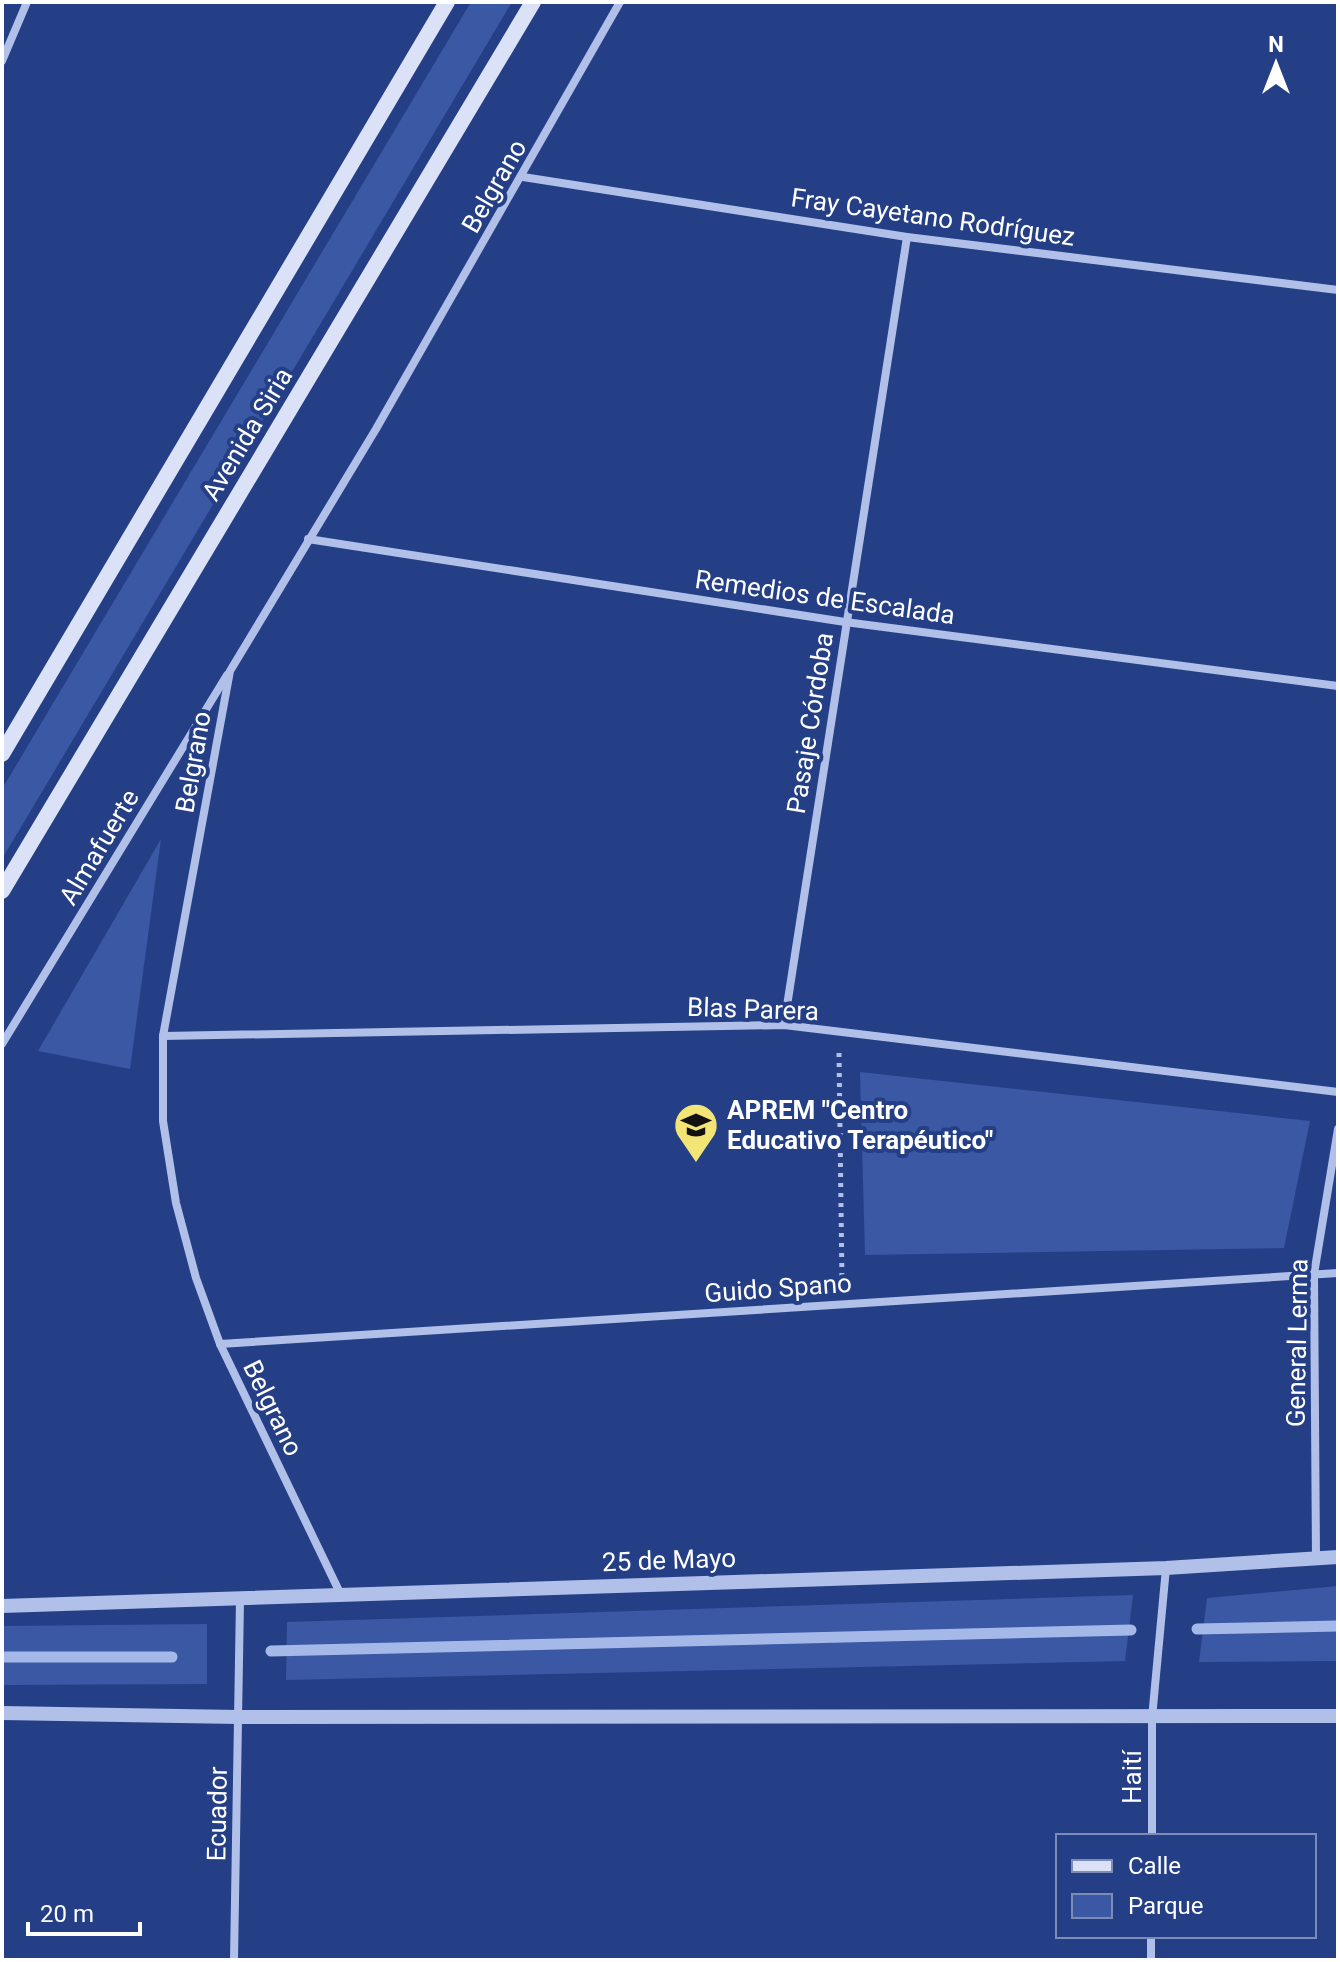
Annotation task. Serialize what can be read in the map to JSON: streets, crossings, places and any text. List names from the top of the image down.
{
  "streets": {
    "main road": ["Avenida Siria"],
    "street": [
      "Belgrano",
      "Fray Cayetano Rodríguez",
      "Remedios de Escalada",
      "Pasaje Córdoba",
      "Almafuerte",
      "Blas Parera",
      "Guido Spano",
      "General Lerma",
      "25 de Mayo",
      "Haití",
      "Ecuador"
    ]
  },
  "crossings": [
    ["Belgrano", "Fray Cayetano Rodríguez"],
    ["Belgrano", "Remedios de Escalada"],
    ["Belgrano", "Almafuerte"],
    ["Belgrano", "Blas Parera"],
    ["Belgrano", "Guido Spano"],
    ["Belgrano", "25 de Mayo"],
    ["Fray Cayetano Rodríguez", "Pasaje Córdoba"],
    ["Remedios de Escalada", "Pasaje Córdoba"],
    ["Pasaje Córdoba", "Blas Parera"],
    ["Guido Spano", "General Lerma"],
    ["General Lerma", "25 de Mayo"],
    ["25 de Mayo", "Haití"],
    ["25 de Mayo", "Ecuador"]
  ],
  "places": {
    "school or university": ["APREM \"Centro Educativo Terapéutico\""]
  },
  "legend": ["Calle", "Parque"],
  "scale_bar": "20 m",
  "north": "top"
}
